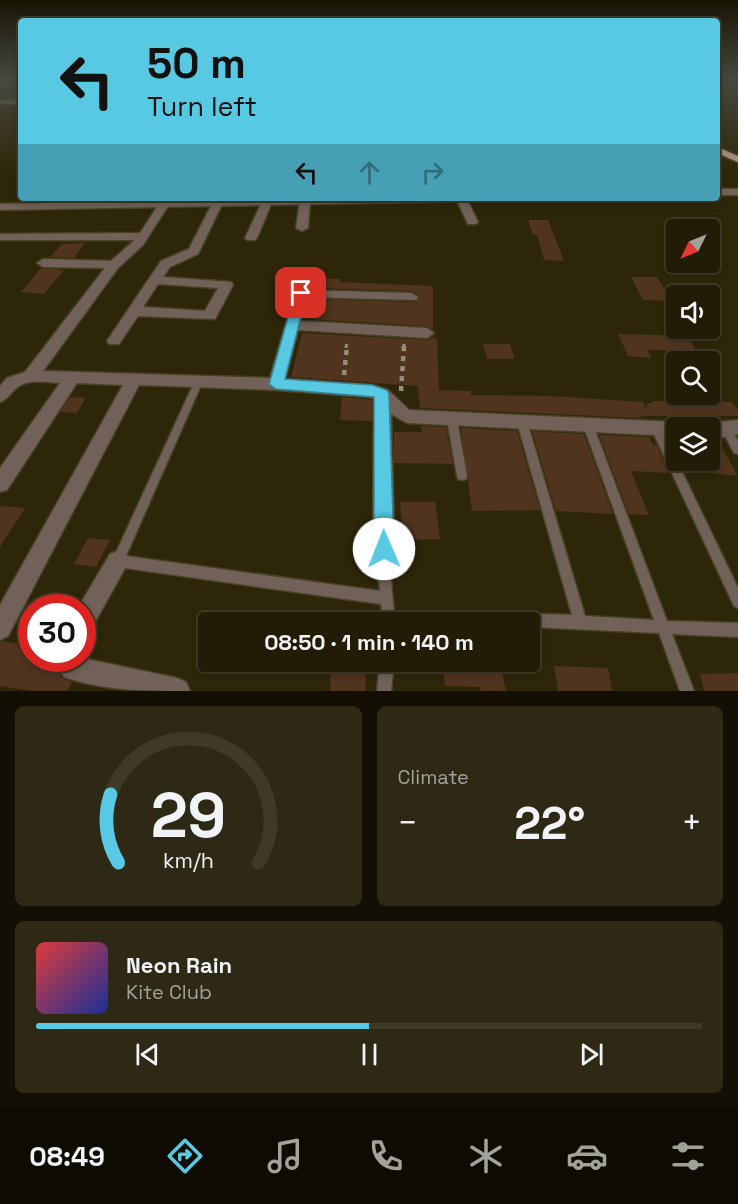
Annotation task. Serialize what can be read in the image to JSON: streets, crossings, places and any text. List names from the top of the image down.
{
  "north": "bottom left",
  "page": {
    "turn": ["50 m", "Turn left"],
    "limit": "30",
    "trip": "08:50 · 1 min · 140 m",
    "tile": "Climate",
    "heat": ["−", "22°", "+"],
    "song": ["Neon Rain", "Kite Club"],
    "tabs": "08:49",
    "gauge": ["29", "km/h"]
  }
}
